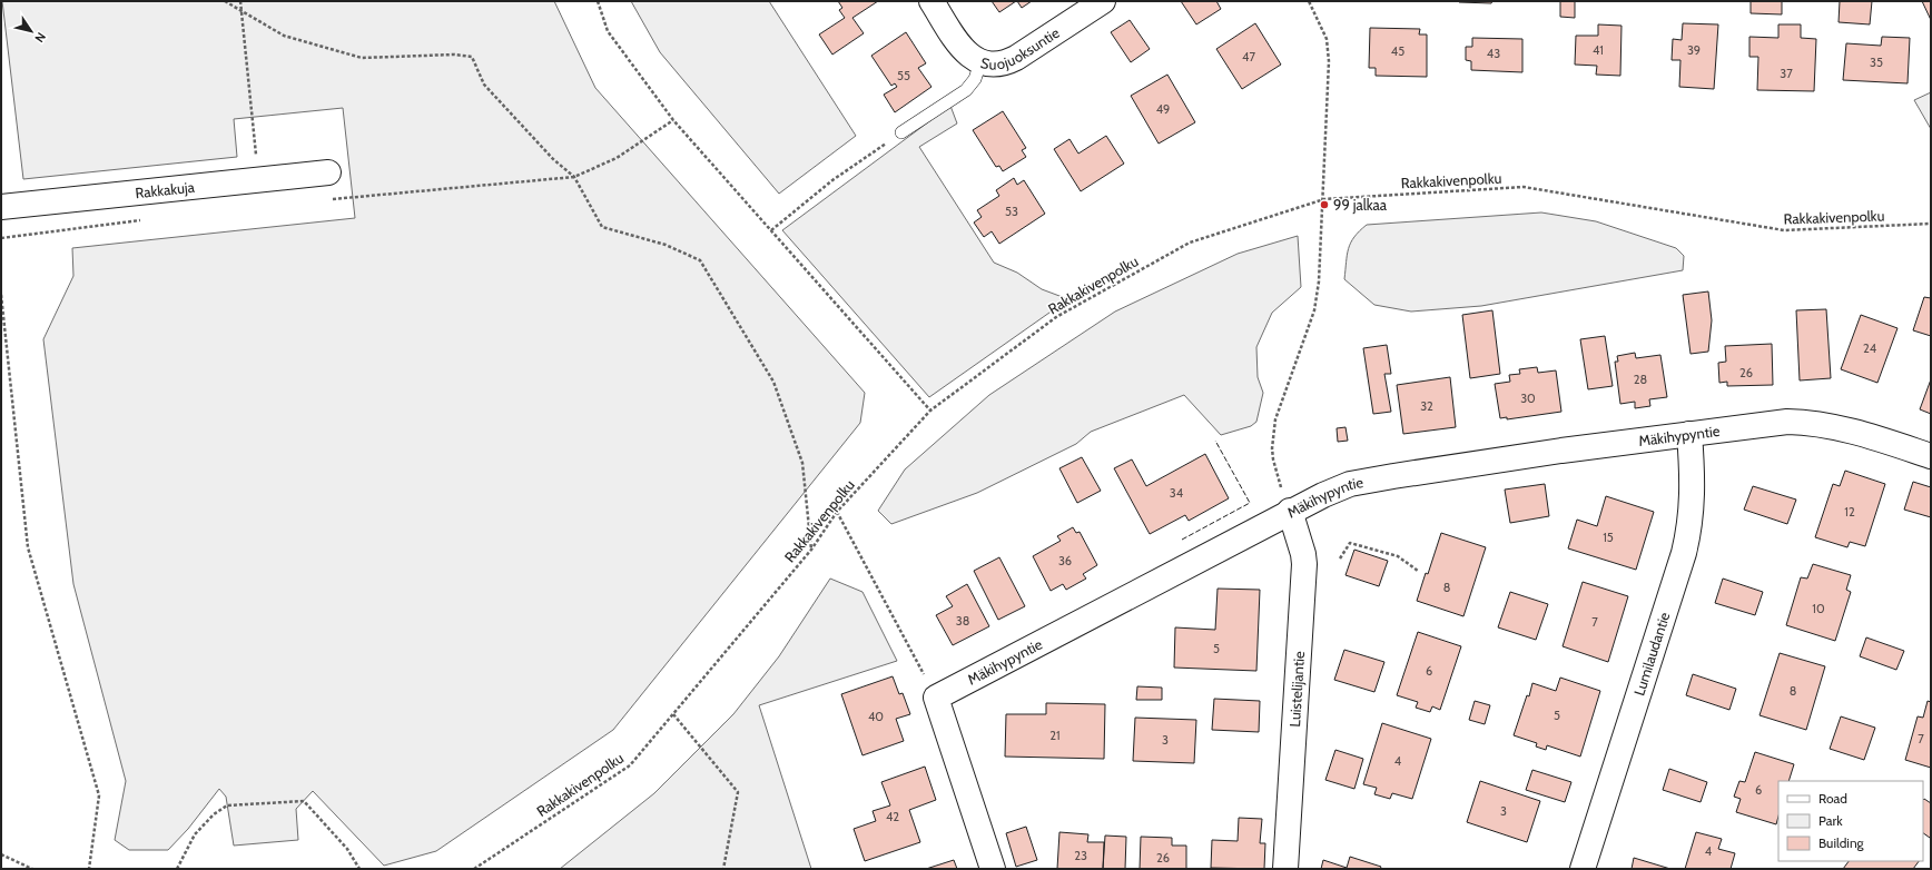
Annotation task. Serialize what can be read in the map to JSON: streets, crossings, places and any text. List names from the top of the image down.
{
  "streets": {
    "street": [
      "Suojuoksuntie",
      "Rakkakuja",
      "Mäkihypyntie",
      "Lumilaudantie",
      "Luistelijantie"
    ],
    "path": ["Rakkakivenpolku"]
  },
  "crossings": [
    ["Mäkihypyntie", "Lumilaudantie"],
    ["Mäkihypyntie", "Luistelijantie"]
  ],
  "places": ["99 jalkaa"],
  "house_numbers": [
    "41",
    "39",
    "45",
    "43",
    "47",
    "35",
    "37",
    "55",
    "49",
    "53",
    "24",
    "26",
    "28",
    "30",
    "32",
    "34",
    "12",
    "15",
    "36",
    "8",
    "10",
    "38",
    "7",
    "5",
    "6",
    "8",
    "5",
    "40",
    "21",
    "7",
    "3",
    "4",
    "6",
    "3",
    "42",
    "4",
    "23",
    "26"
  ],
  "legend": ["Road", "Park", "Building"],
  "north": "bottom right"
}
